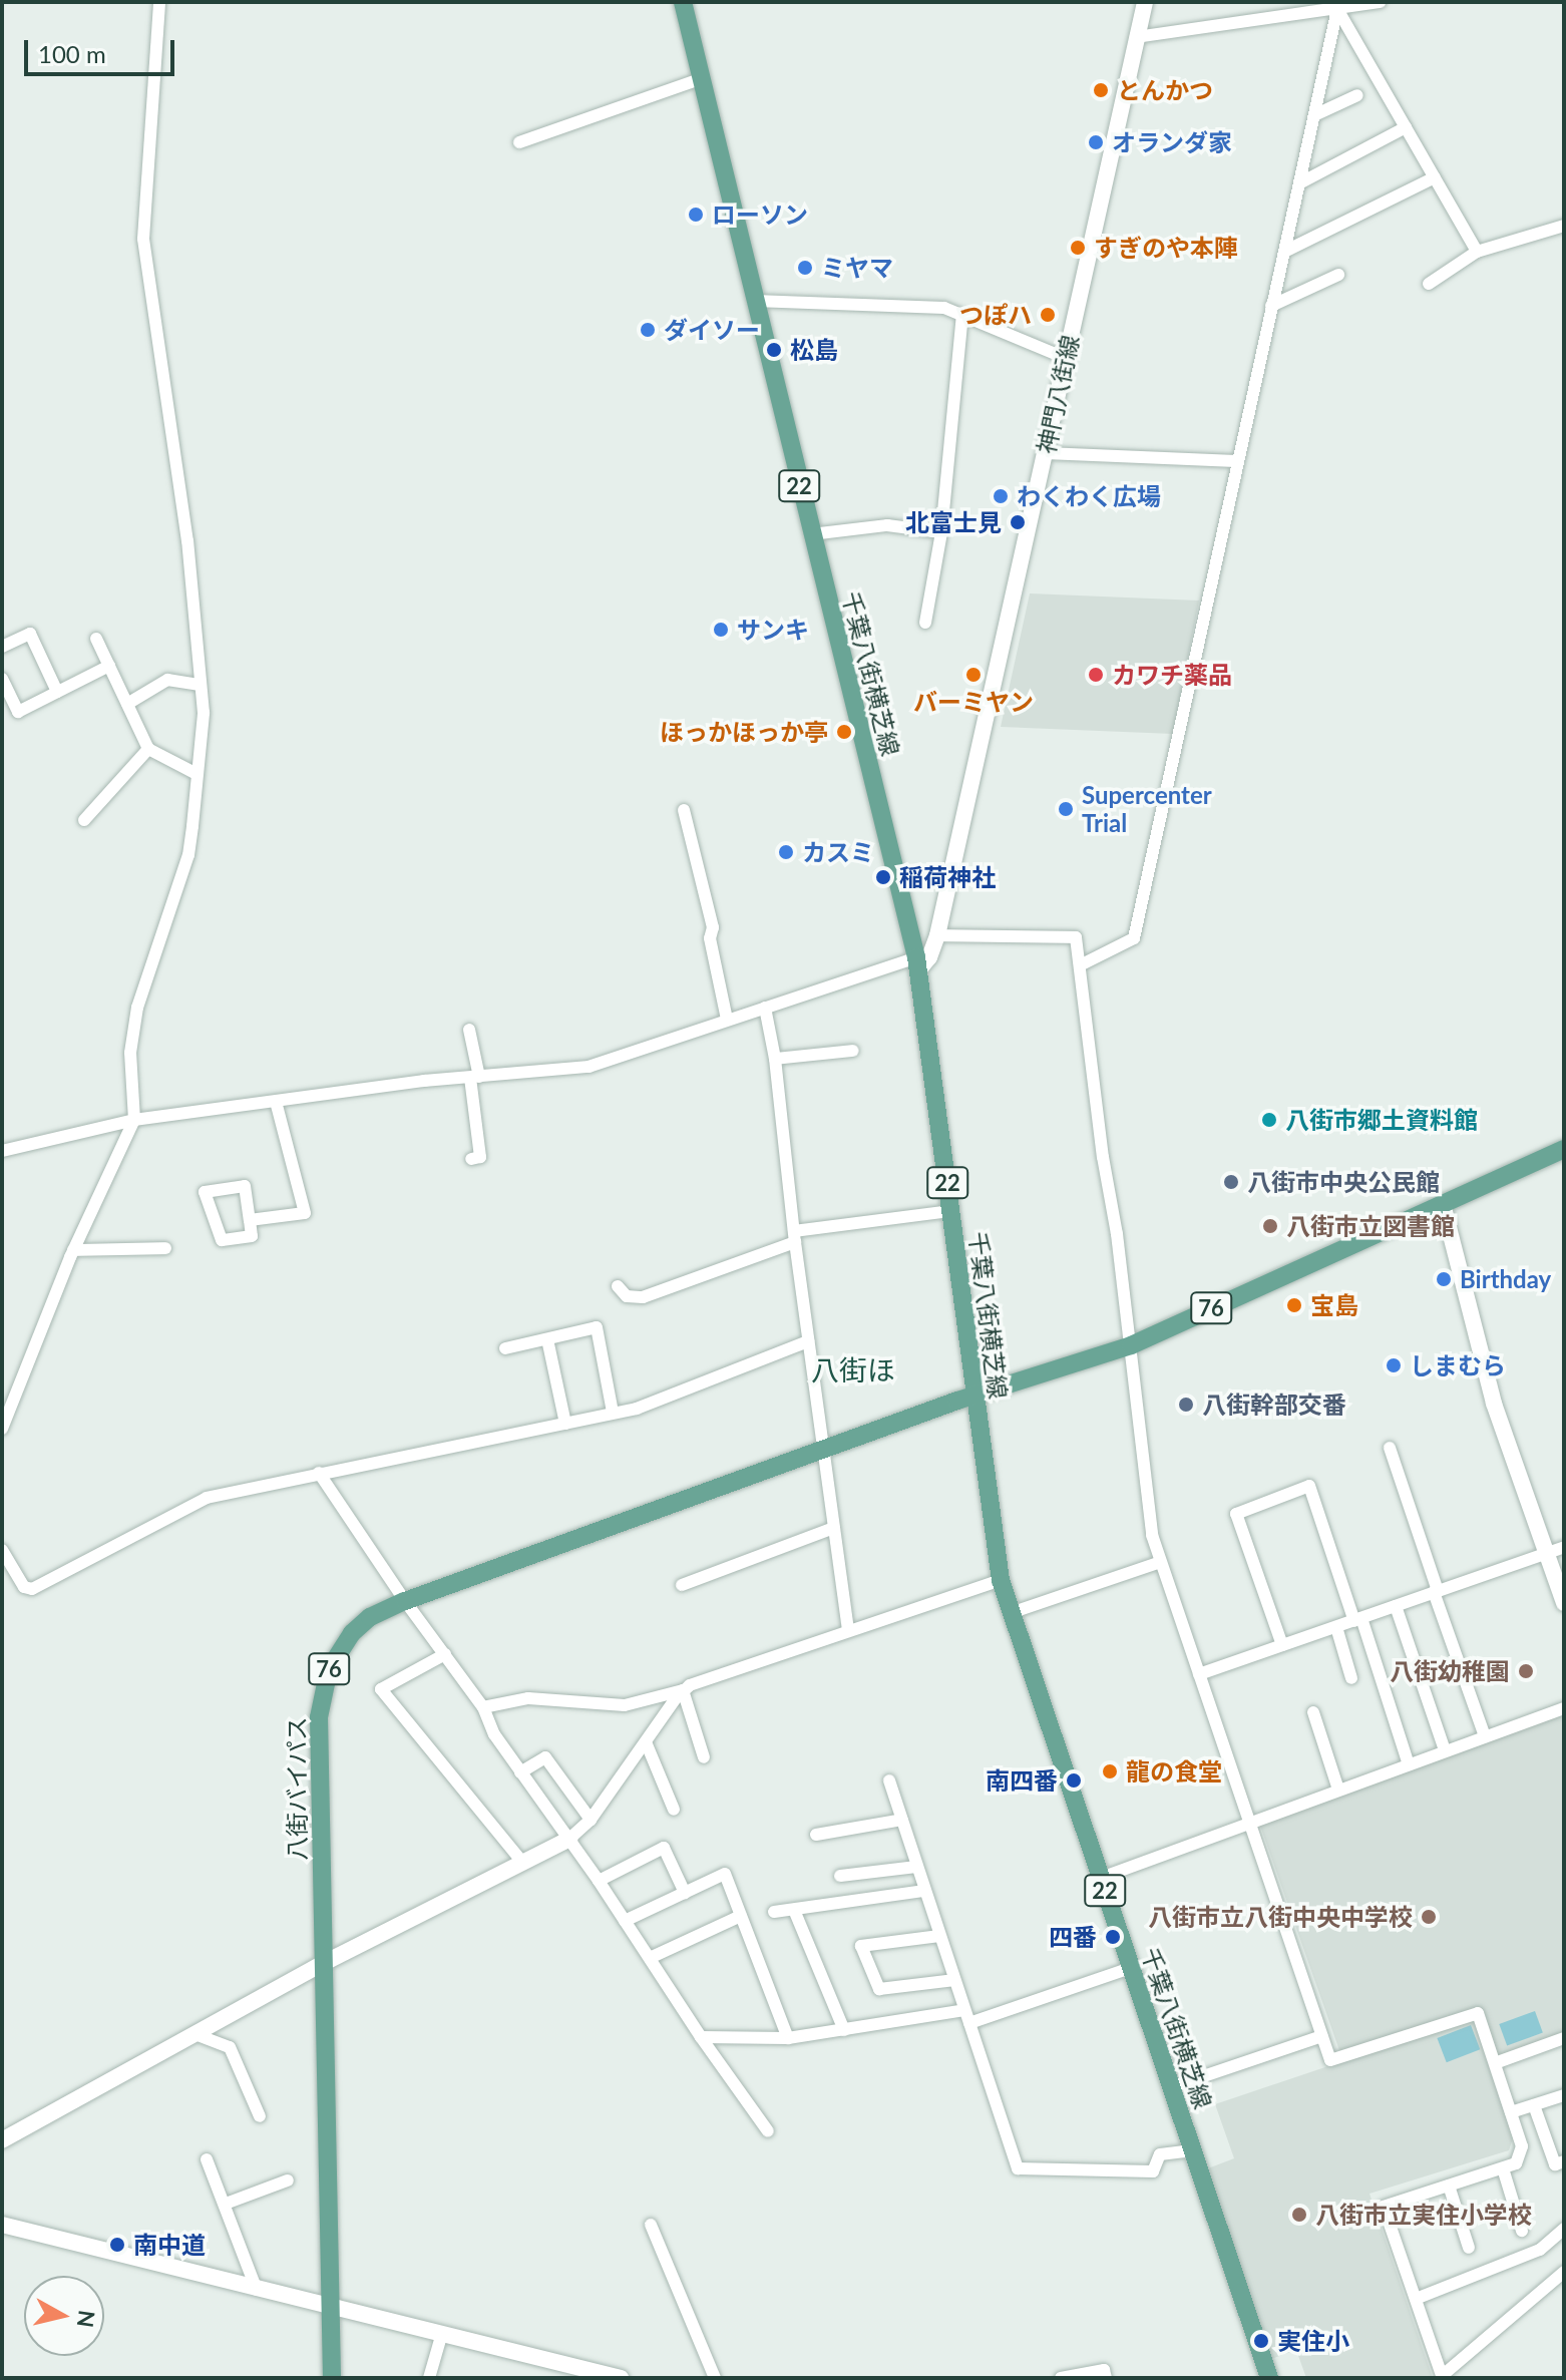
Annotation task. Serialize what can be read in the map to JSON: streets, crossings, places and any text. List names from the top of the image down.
{
  "streets": {
    "main road": [
      "22",
      "千葉八街横芝線",
      "76",
      "八街バイパス"
    ],
    "street": ["神門八街線"]
  },
  "crossings": [
    ["神門八街線", "千葉八街横芝線"],
    ["千葉八街横芝線", "76"],
    ["千葉八街横芝線", "八街バイパス"],
    ["76", "八街バイパス"]
  ],
  "districts": ["八街ほ"],
  "places": [
    "とんかつ",
    "オランダ家",
    "ローソン",
    "すぎのや本陣",
    "ミヤマ",
    "つぽハ",
    "ダイソー",
    "松島",
    "わくわく広場",
    "北富士見",
    "サンキ",
    "バーミヤン",
    "カワチ薬品",
    "ほっかほっか亭",
    "Supercenter Trial",
    "カスミ",
    "稲荷神社",
    "八街市郷土資料館",
    "八街市中央公民館",
    "八街市立図書館",
    "Birthday",
    "宝島",
    "しまむら",
    "八街幹部交番",
    "八街幼稚園",
    "龍の食堂",
    "南四番",
    "八街市立八街中央中学校",
    "四番",
    "八街市立実住小学校",
    "南中道",
    "実住小"
  ],
  "scale_bar": "100 m",
  "north": "right"
}
